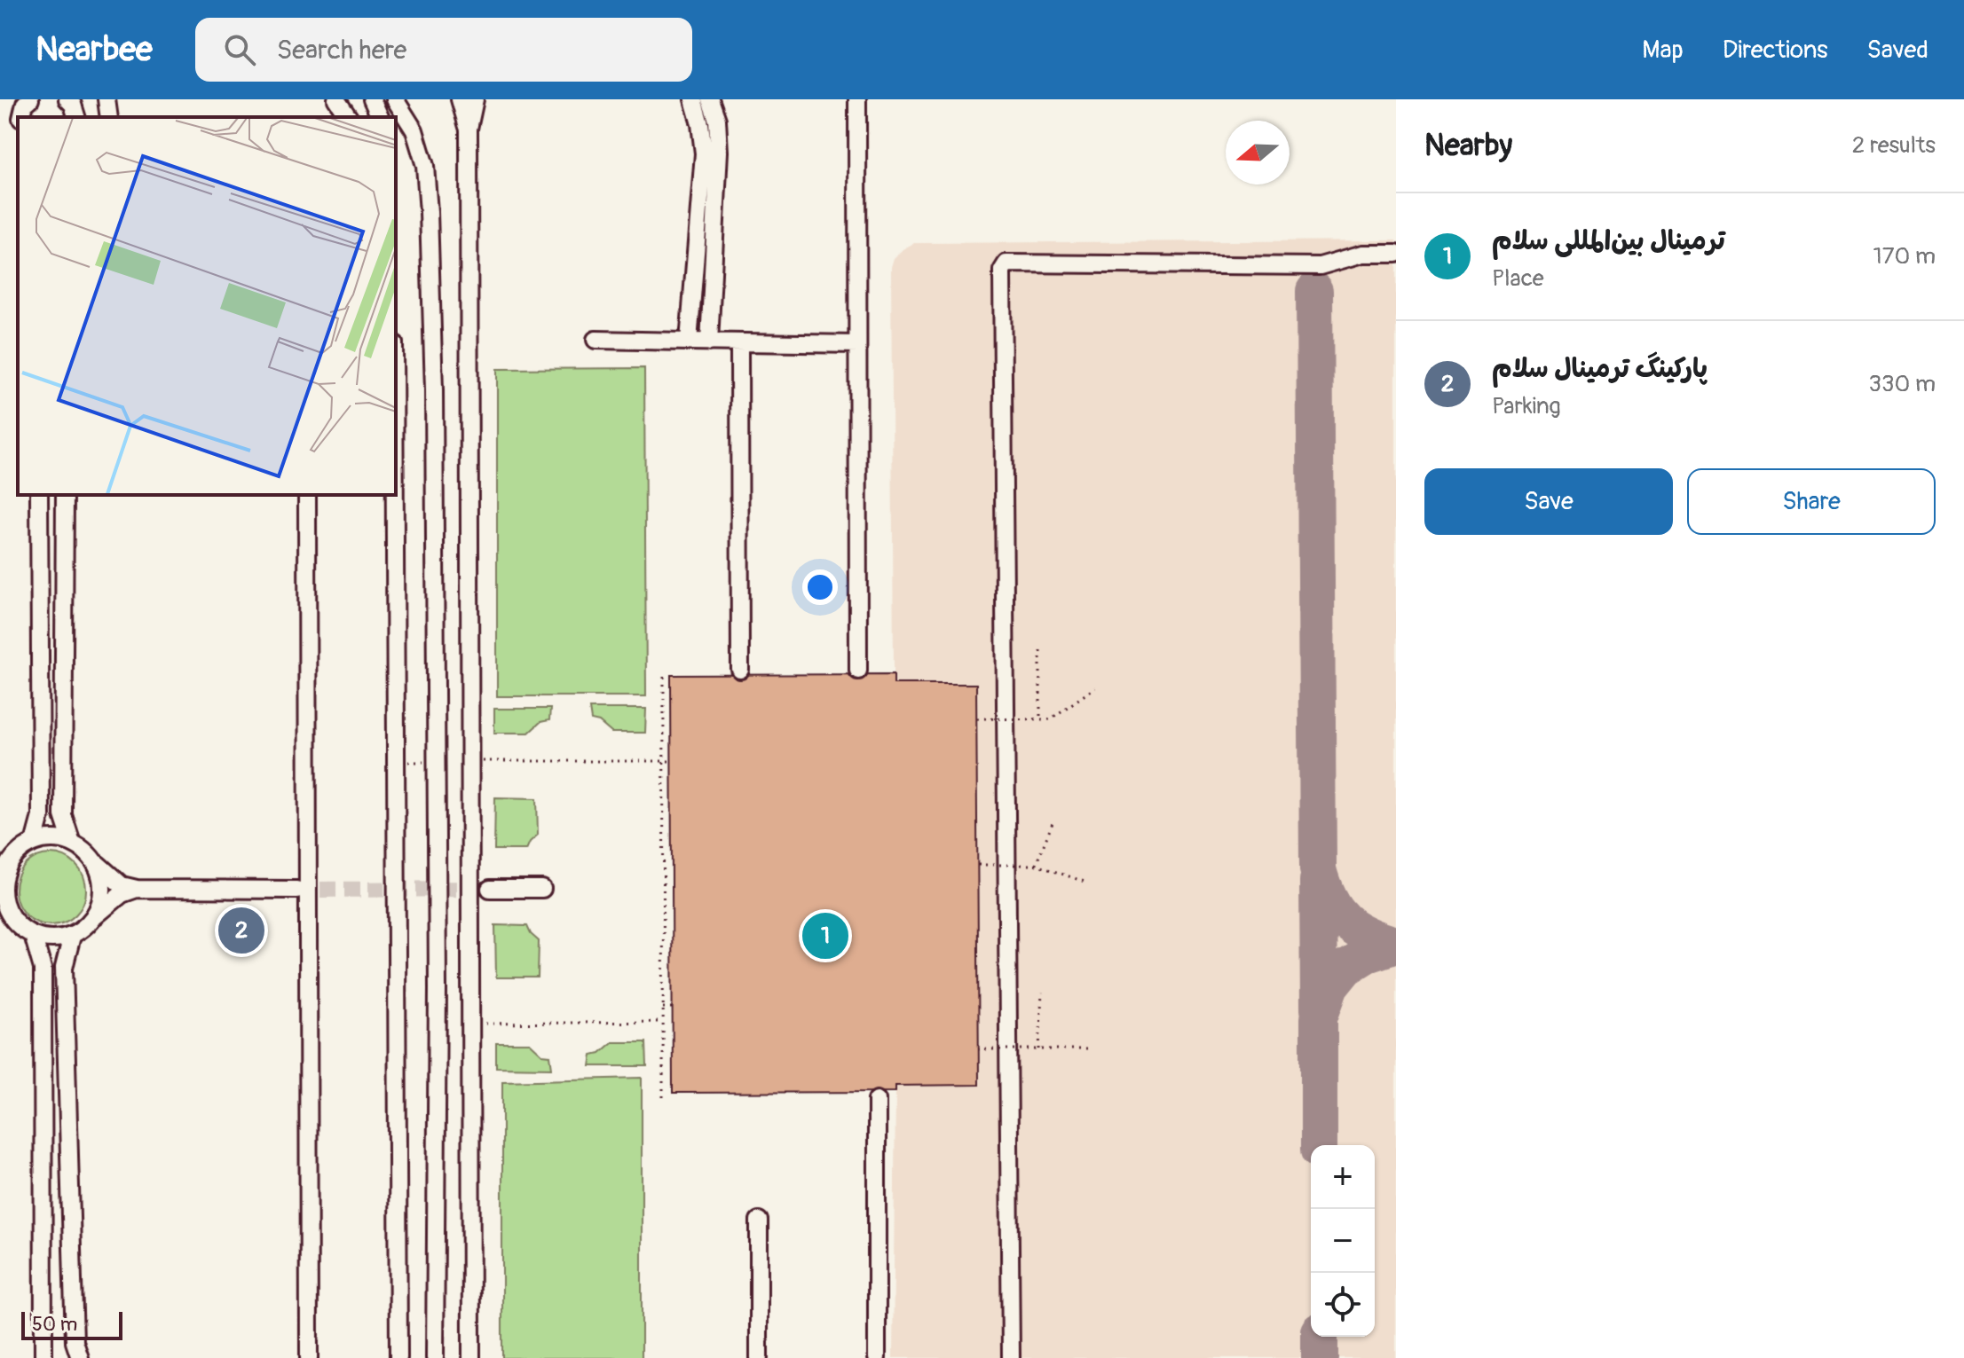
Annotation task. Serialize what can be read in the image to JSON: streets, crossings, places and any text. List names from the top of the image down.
{
  "scale_bar": "50 m",
  "north": "left",
  "page": {
    "header": "Nearbee",
    "search": "Search here",
    "nav": ["Map", "Directions", "Saved"],
    "heading": ["Nearby", "2 results"],
    "list": [
      {
        "mark": "1",
        "name": "ترمینال بین‌المللی سلام",
        "note": "Place",
        "value": "170 m"
      },
      {
        "mark": "2",
        "name": "پارکینگ ترمینال سلام",
        "note": "Parking",
        "value": "330 m"
      }
    ],
    "buttons": ["Save", "Share"],
    "pins": ["2", "1"],
    "map_buttons": ["+", "−"],
    "scale": "50 m"
  }
}
